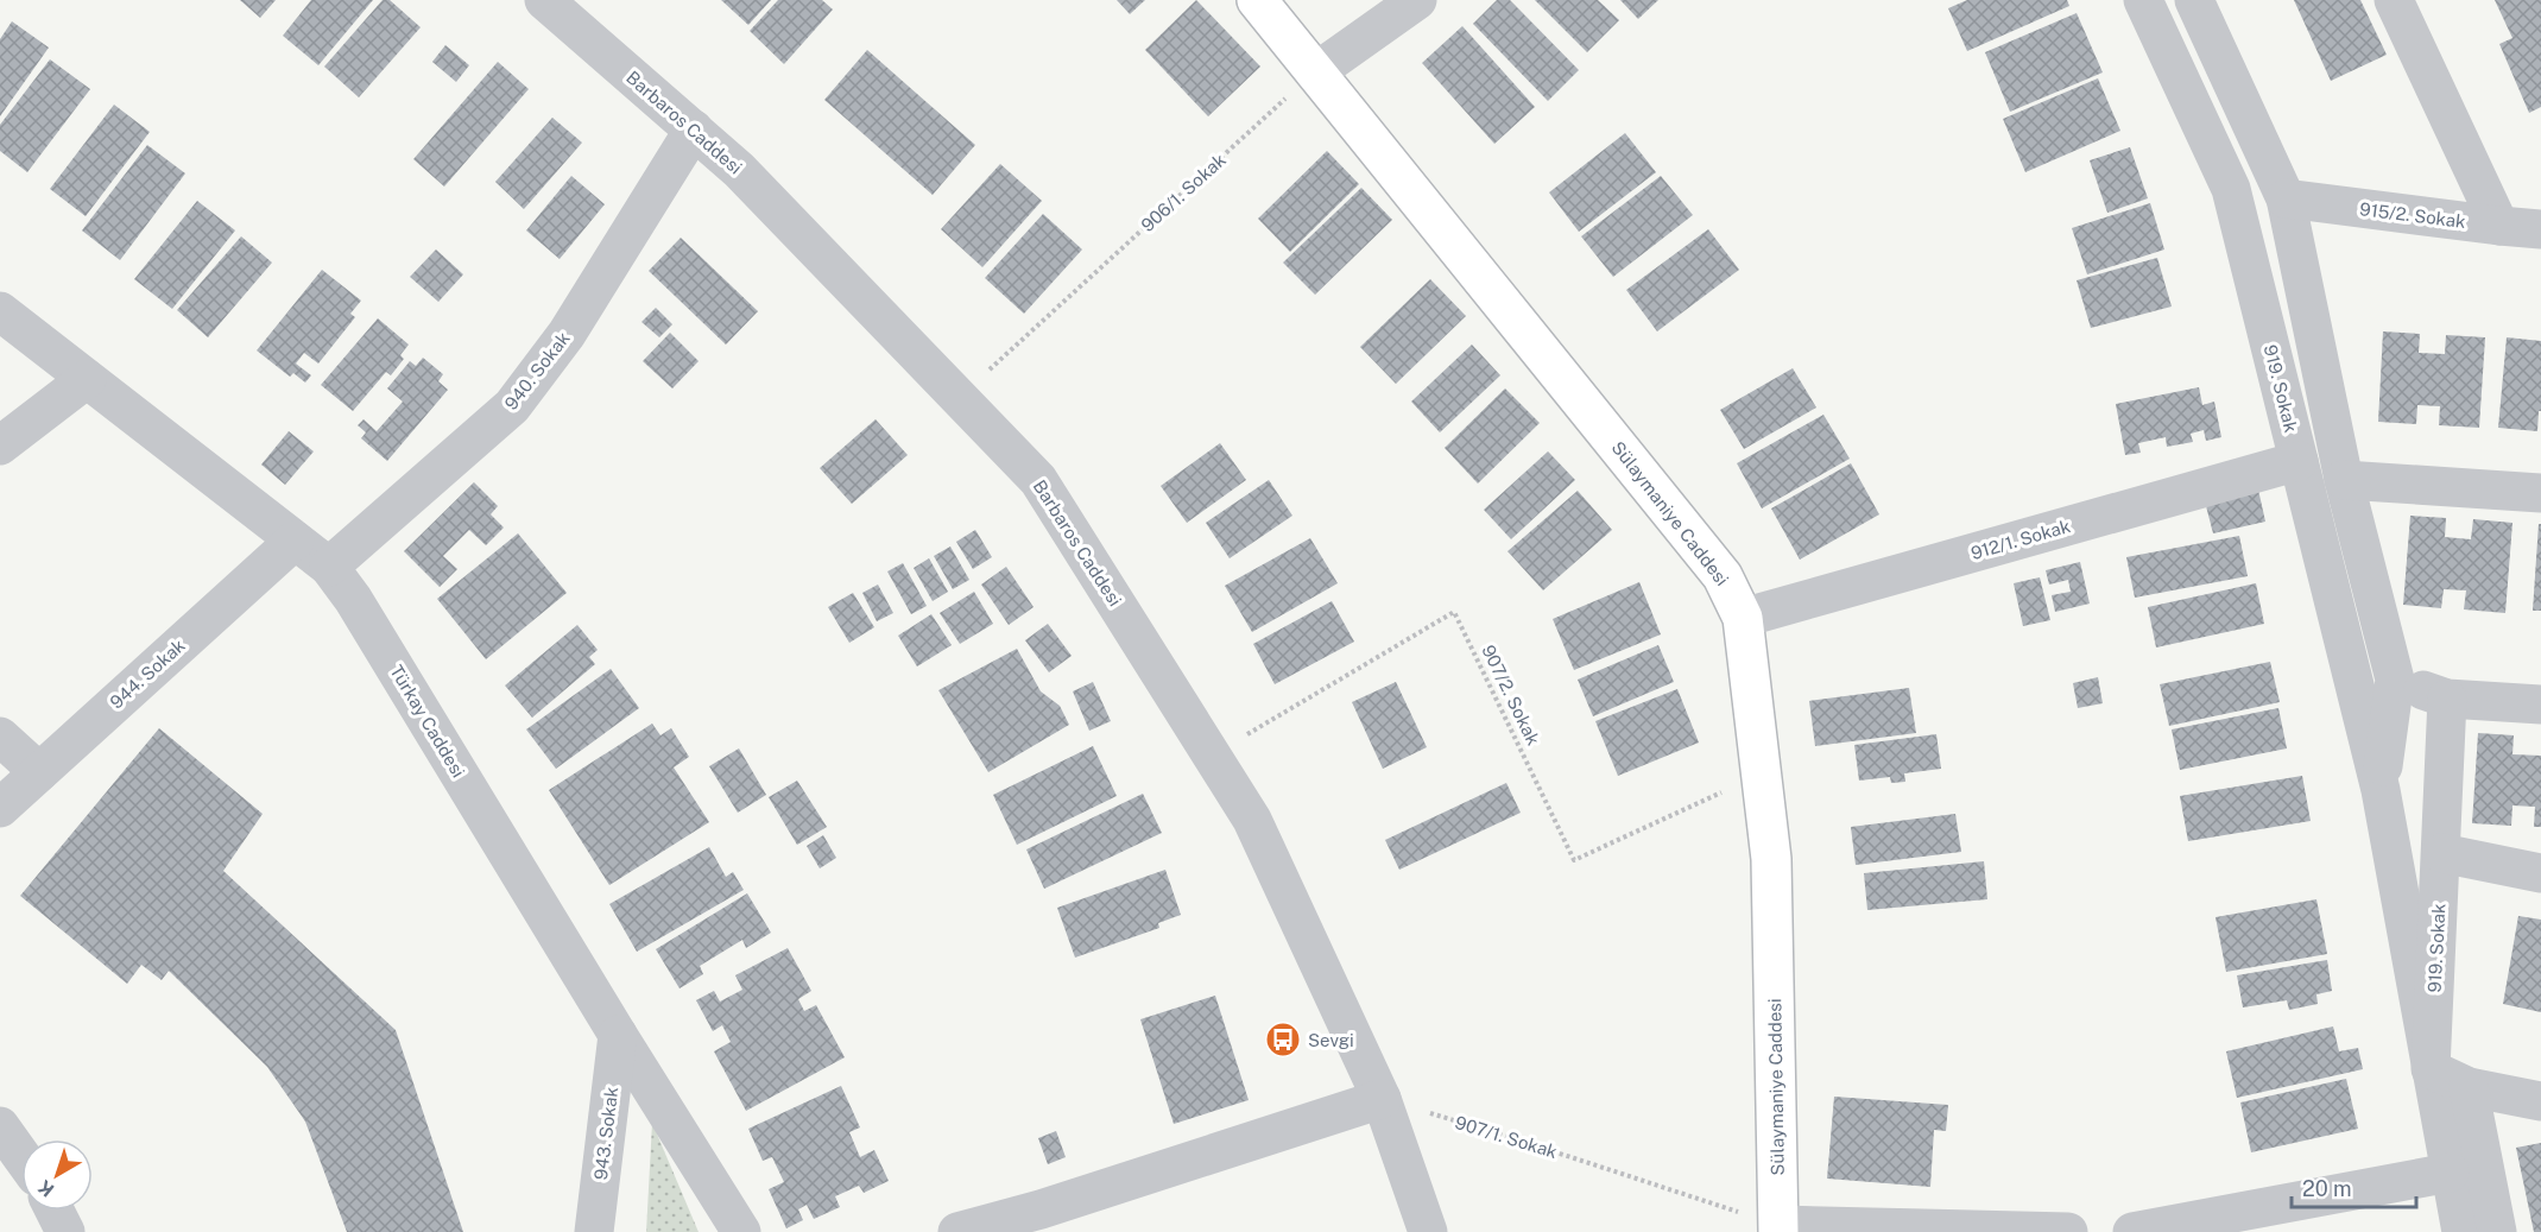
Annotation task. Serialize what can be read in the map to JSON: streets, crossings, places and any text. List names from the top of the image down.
{
  "streets": {
    "main road": ["Sülaymaniye Caddesi"],
    "street": [
      "Barbaros Caddesi",
      "915/2. Sokak",
      "940. Sokak",
      "919. Sokak",
      "912/1. Sokak",
      "944. Sokak",
      "Türkay Caddesi",
      "943. Sokak"
    ],
    "path": ["906/1. Sokak", "907/2. Sokak", "907/1. Sokak"]
  },
  "crossings": [
    ["Barbaros Caddesi", "906/1. Sokak"],
    ["Barbaros Caddesi", "940. Sokak"],
    ["Barbaros Caddesi", "907/2. Sokak"],
    ["Barbaros Caddesi", "907/1. Sokak"],
    ["906/1. Sokak", "Sülaymaniye Caddesi"],
    ["915/2. Sokak", "919. Sokak"],
    ["940. Sokak", "Türkay Caddesi"],
    ["919. Sokak", "912/1. Sokak"],
    ["Sülaymaniye Caddesi", "912/1. Sokak"],
    ["Sülaymaniye Caddesi", "907/2. Sokak"],
    ["Sülaymaniye Caddesi", "907/1. Sokak"],
    ["944. Sokak", "Türkay Caddesi"],
    ["Türkay Caddesi", "943. Sokak"]
  ],
  "places": {
    "bus stop": ["Sevgi"]
  },
  "scale_bar": "20 m",
  "north": "bottom left"
}
